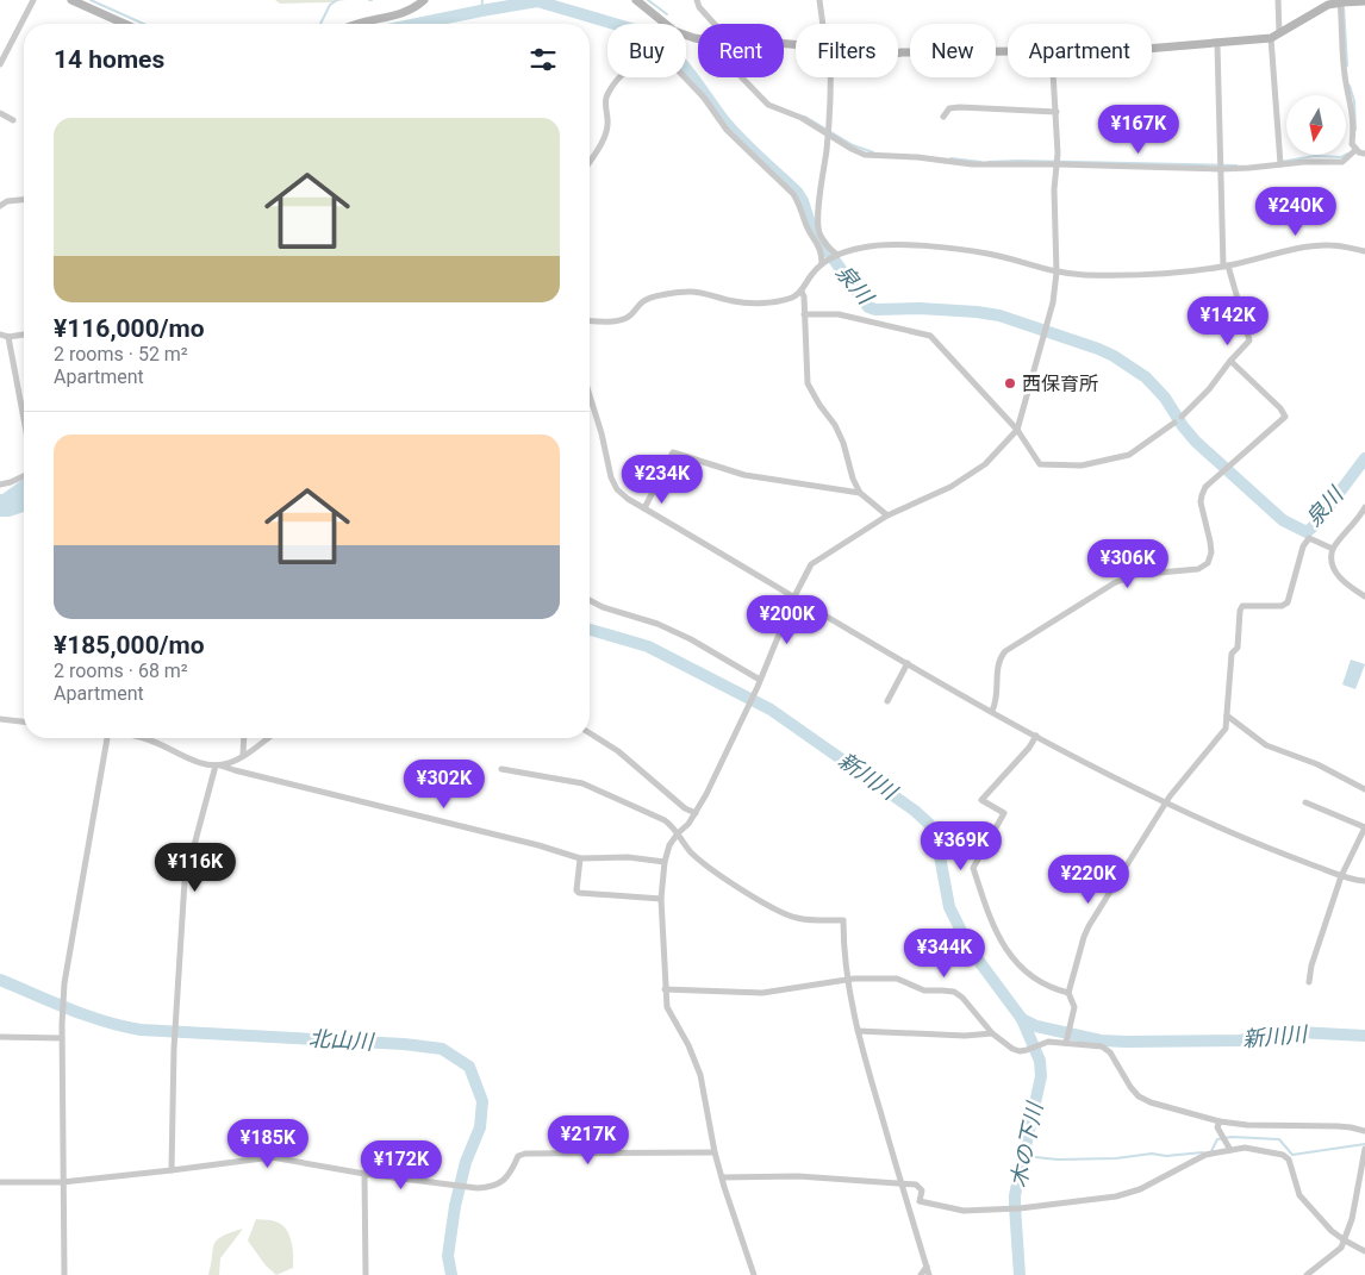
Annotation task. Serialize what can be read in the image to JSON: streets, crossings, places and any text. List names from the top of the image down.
{
  "water": [
    "泉川",
    "新川川",
    "北山川",
    "木の下川"
  ],
  "places": ["西保育所"],
  "north": "bottom",
  "page": {
    "chip": [
      "Buy",
      "Rent",
      "Filters",
      "New",
      "Apartment"
    ],
    "heading": "14 homes",
    "list": [
      {
        "name": "¥116,000/mo",
        "note": "2 rooms · 52 m² · Apartment"
      },
      {
        "name": "¥185,000/mo",
        "note": "2 rooms · 68 m² · Apartment"
      }
    ],
    "price": [
      "¥167K",
      "¥240K",
      "¥142K",
      "¥234K",
      "¥306K",
      "¥200K",
      "¥302K",
      "¥369K",
      "¥116K",
      "¥220K",
      "¥344K",
      "¥217K",
      "¥185K",
      "¥172K"
    ]
  }
}
